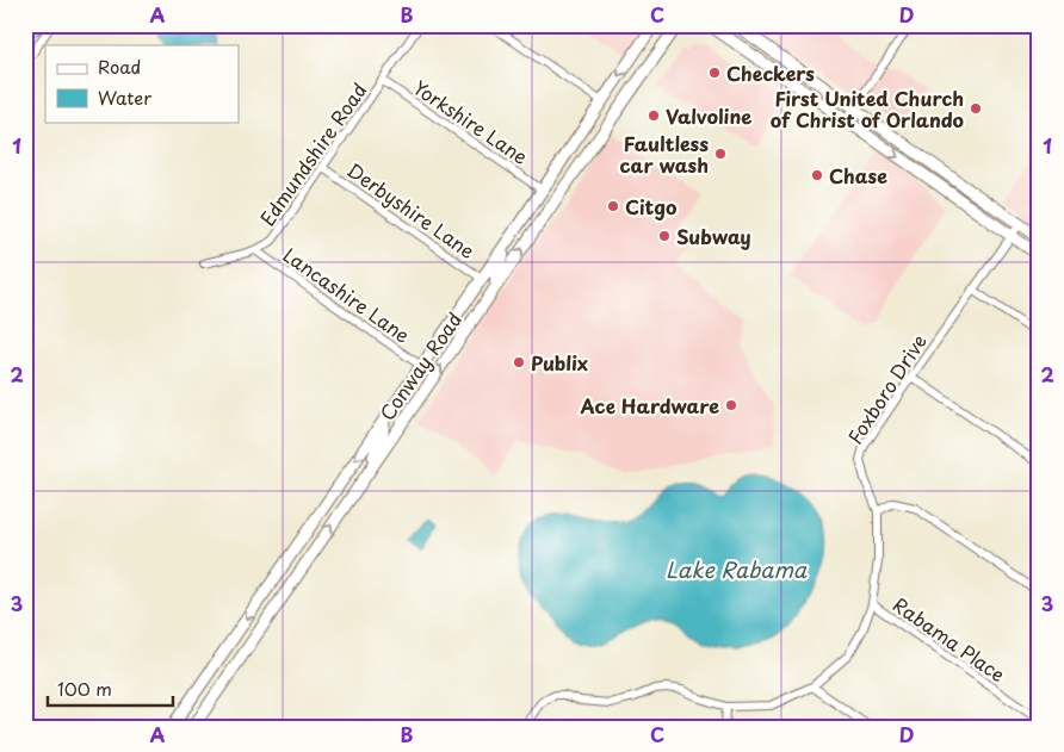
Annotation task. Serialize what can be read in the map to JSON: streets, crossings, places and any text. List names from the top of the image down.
{
  "streets": {
    "main road": ["Conway Road"],
    "street": [
      "Yorkshire Lane",
      "Edmundshire Road",
      "Derbyshire Lane",
      "Lancashire Lane",
      "Foxboro Drive",
      "Rabama Place"
    ]
  },
  "crossings": [
    ["Yorkshire Lane", "Edmundshire Road"],
    ["Yorkshire Lane", "Conway Road"],
    ["Edmundshire Road", "Derbyshire Lane"],
    ["Edmundshire Road", "Lancashire Lane"],
    ["Derbyshire Lane", "Conway Road"],
    ["Lancashire Lane", "Conway Road"],
    ["Foxboro Drive", "Rabama Place"]
  ],
  "water": ["Lake Rabama"],
  "places": [
    "Checkers",
    "First United Church of Christ of Orlando",
    "Valvoline",
    "Faultless car wash",
    "Chase",
    "Citgo",
    "Subway",
    "Publix",
    "Ace Hardware"
  ],
  "legend": ["Road", "Water"],
  "scale_bar": "100 m",
  "grid": {
    "columns": [
      "A",
      "B",
      "C",
      "D"
    ],
    "rows": ["1", "2", "3"]
  }
}
